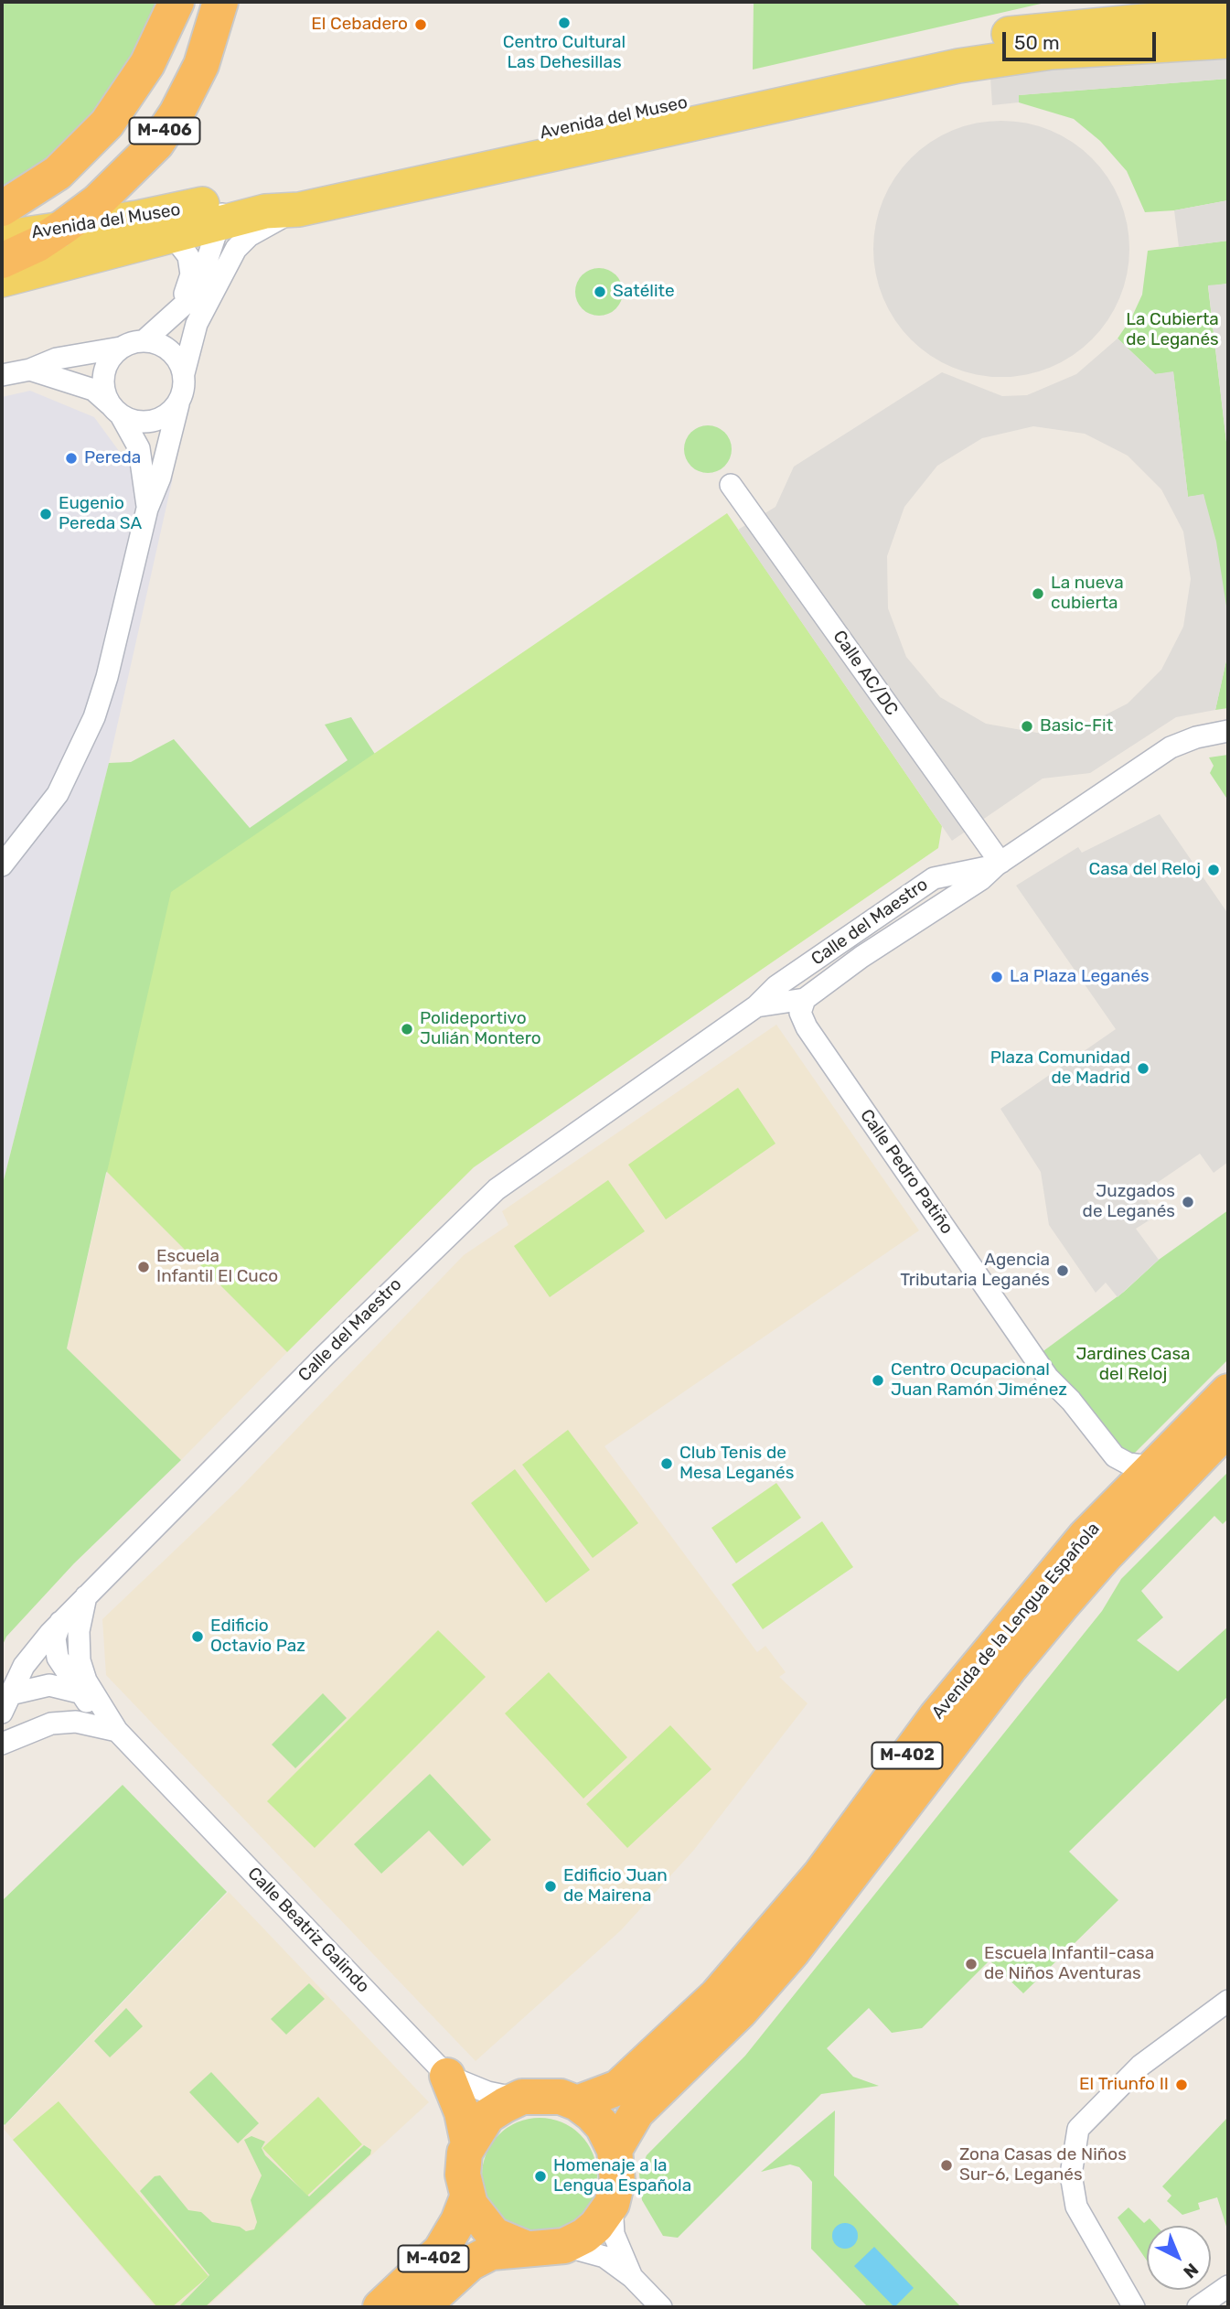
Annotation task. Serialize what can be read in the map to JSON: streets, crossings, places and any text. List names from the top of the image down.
{
  "streets": {
    "highway": ["M-406", "Avenida de la Lengua Española", "M-402"],
    "main road": ["Avenida del Museo"],
    "street": [
      "Calle AC/DC",
      "Calle del Maestro",
      "Calle Pedro Patiño",
      "Calle Beatriz Galindo"
    ]
  },
  "crossings": [
    ["Avenida del Museo", "M-406"],
    ["Calle AC/DC", "Calle del Maestro"],
    ["Calle del Maestro", "Calle Pedro Patiño"],
    ["Calle del Maestro", "Calle Beatriz Galindo"],
    ["Calle Pedro Patiño", "Avenida de la Lengua Española"],
    ["Avenida de la Lengua Española", "M-402"],
    ["Avenida de la Lengua Española", "Calle Beatriz Galindo"],
    ["M-402", "Calle Beatriz Galindo"]
  ],
  "parks": ["La Cubierta de Leganés", "Jardines Casa del Reloj"],
  "places": [
    "Centro Cultural Las Dehesillas",
    "El Cebadero",
    "Satélite",
    "Pereda",
    "Eugenio Pereda SA",
    "La nueva cubierta",
    "Basic-Fit",
    "Casa del Reloj",
    "La Plaza Leganés",
    "Polideportivo Julián Montero",
    "Plaza Comunidad de Madrid",
    "Juzgados de Leganés",
    "Escuela Infantil El Cuco",
    "Agencia Tributaria Leganés",
    "Centro Ocupacional Juan Ramón Jiménez",
    "Club Tenis de Mesa Leganés",
    "Edificio Octavio Paz",
    "Edificio Juan de Mairena",
    "Escuela Infantil-casa de Niños Aventuras",
    "El Triunfo II",
    "Zona Casas de Niños Sur-6, Leganés",
    "Homenaje a la Lengua Española"
  ],
  "scale_bar": "50 m",
  "north": "bottom right"
}
